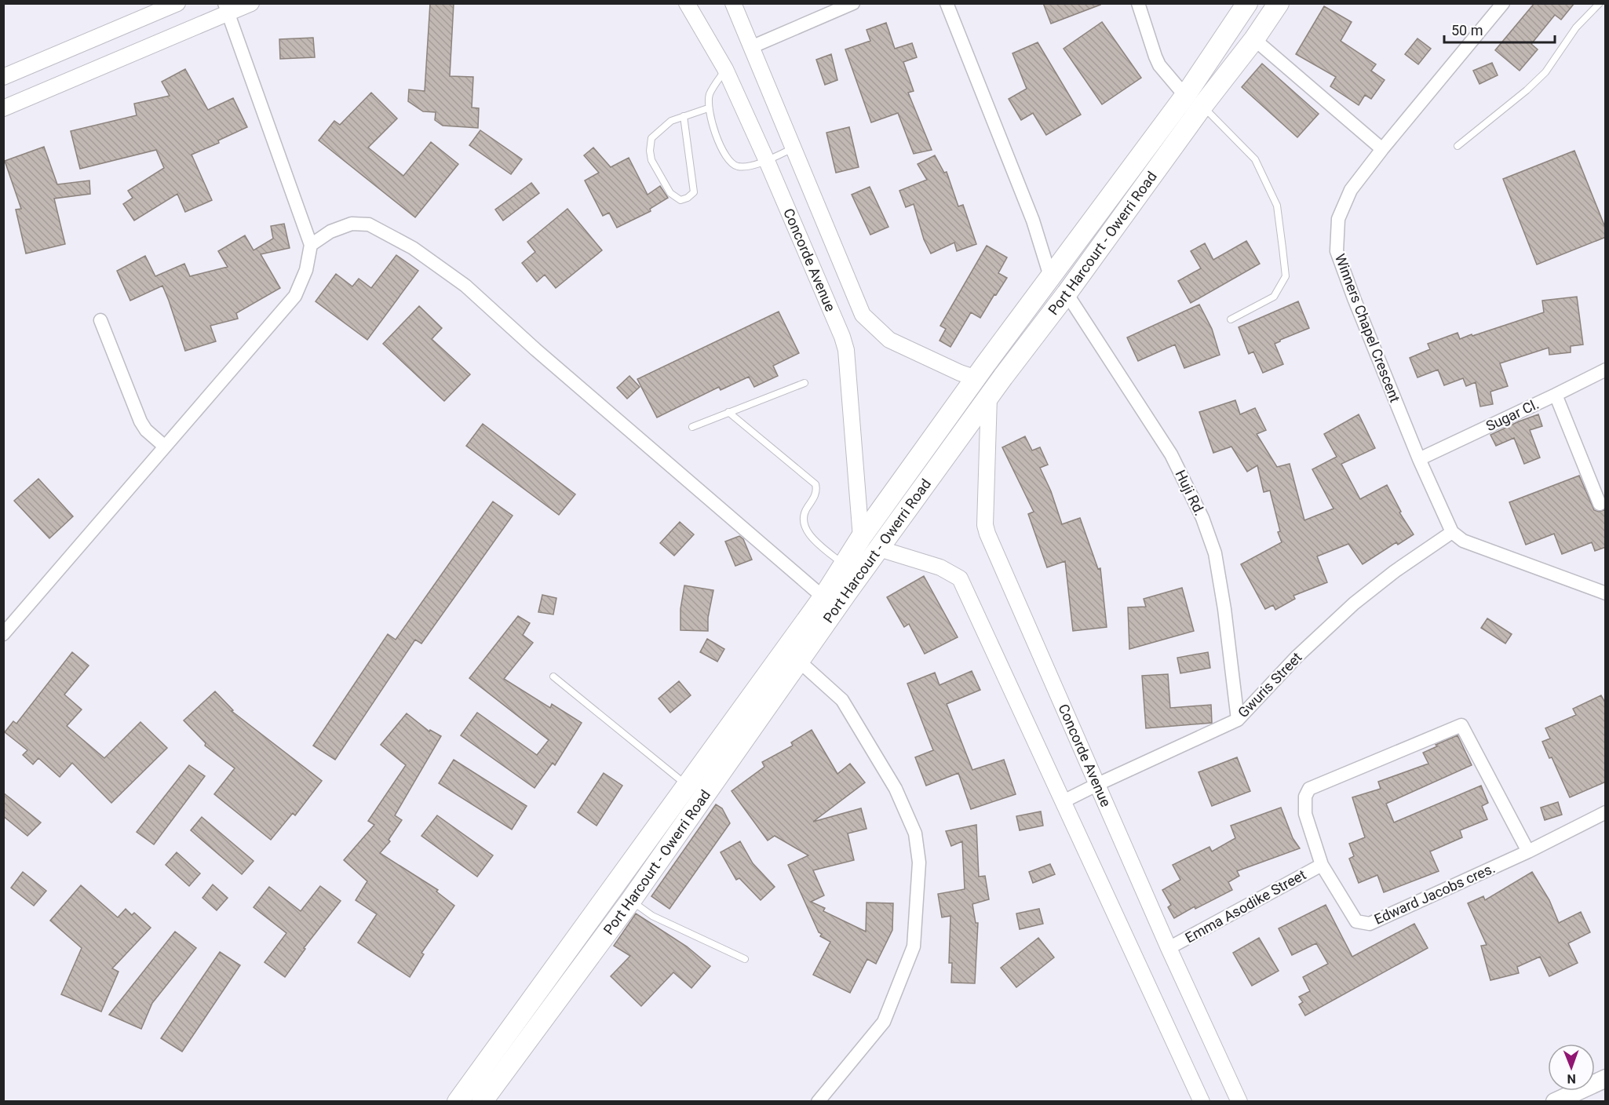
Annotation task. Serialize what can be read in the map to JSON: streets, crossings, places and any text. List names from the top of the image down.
{
  "streets": {
    "main road": ["Port Harcourt - Owerri Road"],
    "street": [
      "Concorde Avenue",
      "Winners Chapel Crescent",
      "Sugar Cl.",
      "Huji Rd.",
      "Gwuris Street",
      "Edward Jacobs cres.",
      "Emma Asodike Street"
    ]
  },
  "crossings": [
    ["Port Harcourt - Owerri Road", "Concorde Avenue"],
    ["Port Harcourt - Owerri Road", "Huji Rd."],
    ["Concorde Avenue", "Gwuris Street"],
    ["Concorde Avenue", "Emma Asodike Street"],
    ["Winners Chapel Crescent", "Sugar Cl."],
    ["Winners Chapel Crescent", "Gwuris Street"],
    ["Huji Rd.", "Gwuris Street"],
    ["Edward Jacobs cres.", "Emma Asodike Street"]
  ],
  "scale_bar": "50 m",
  "north": "bottom"
}
